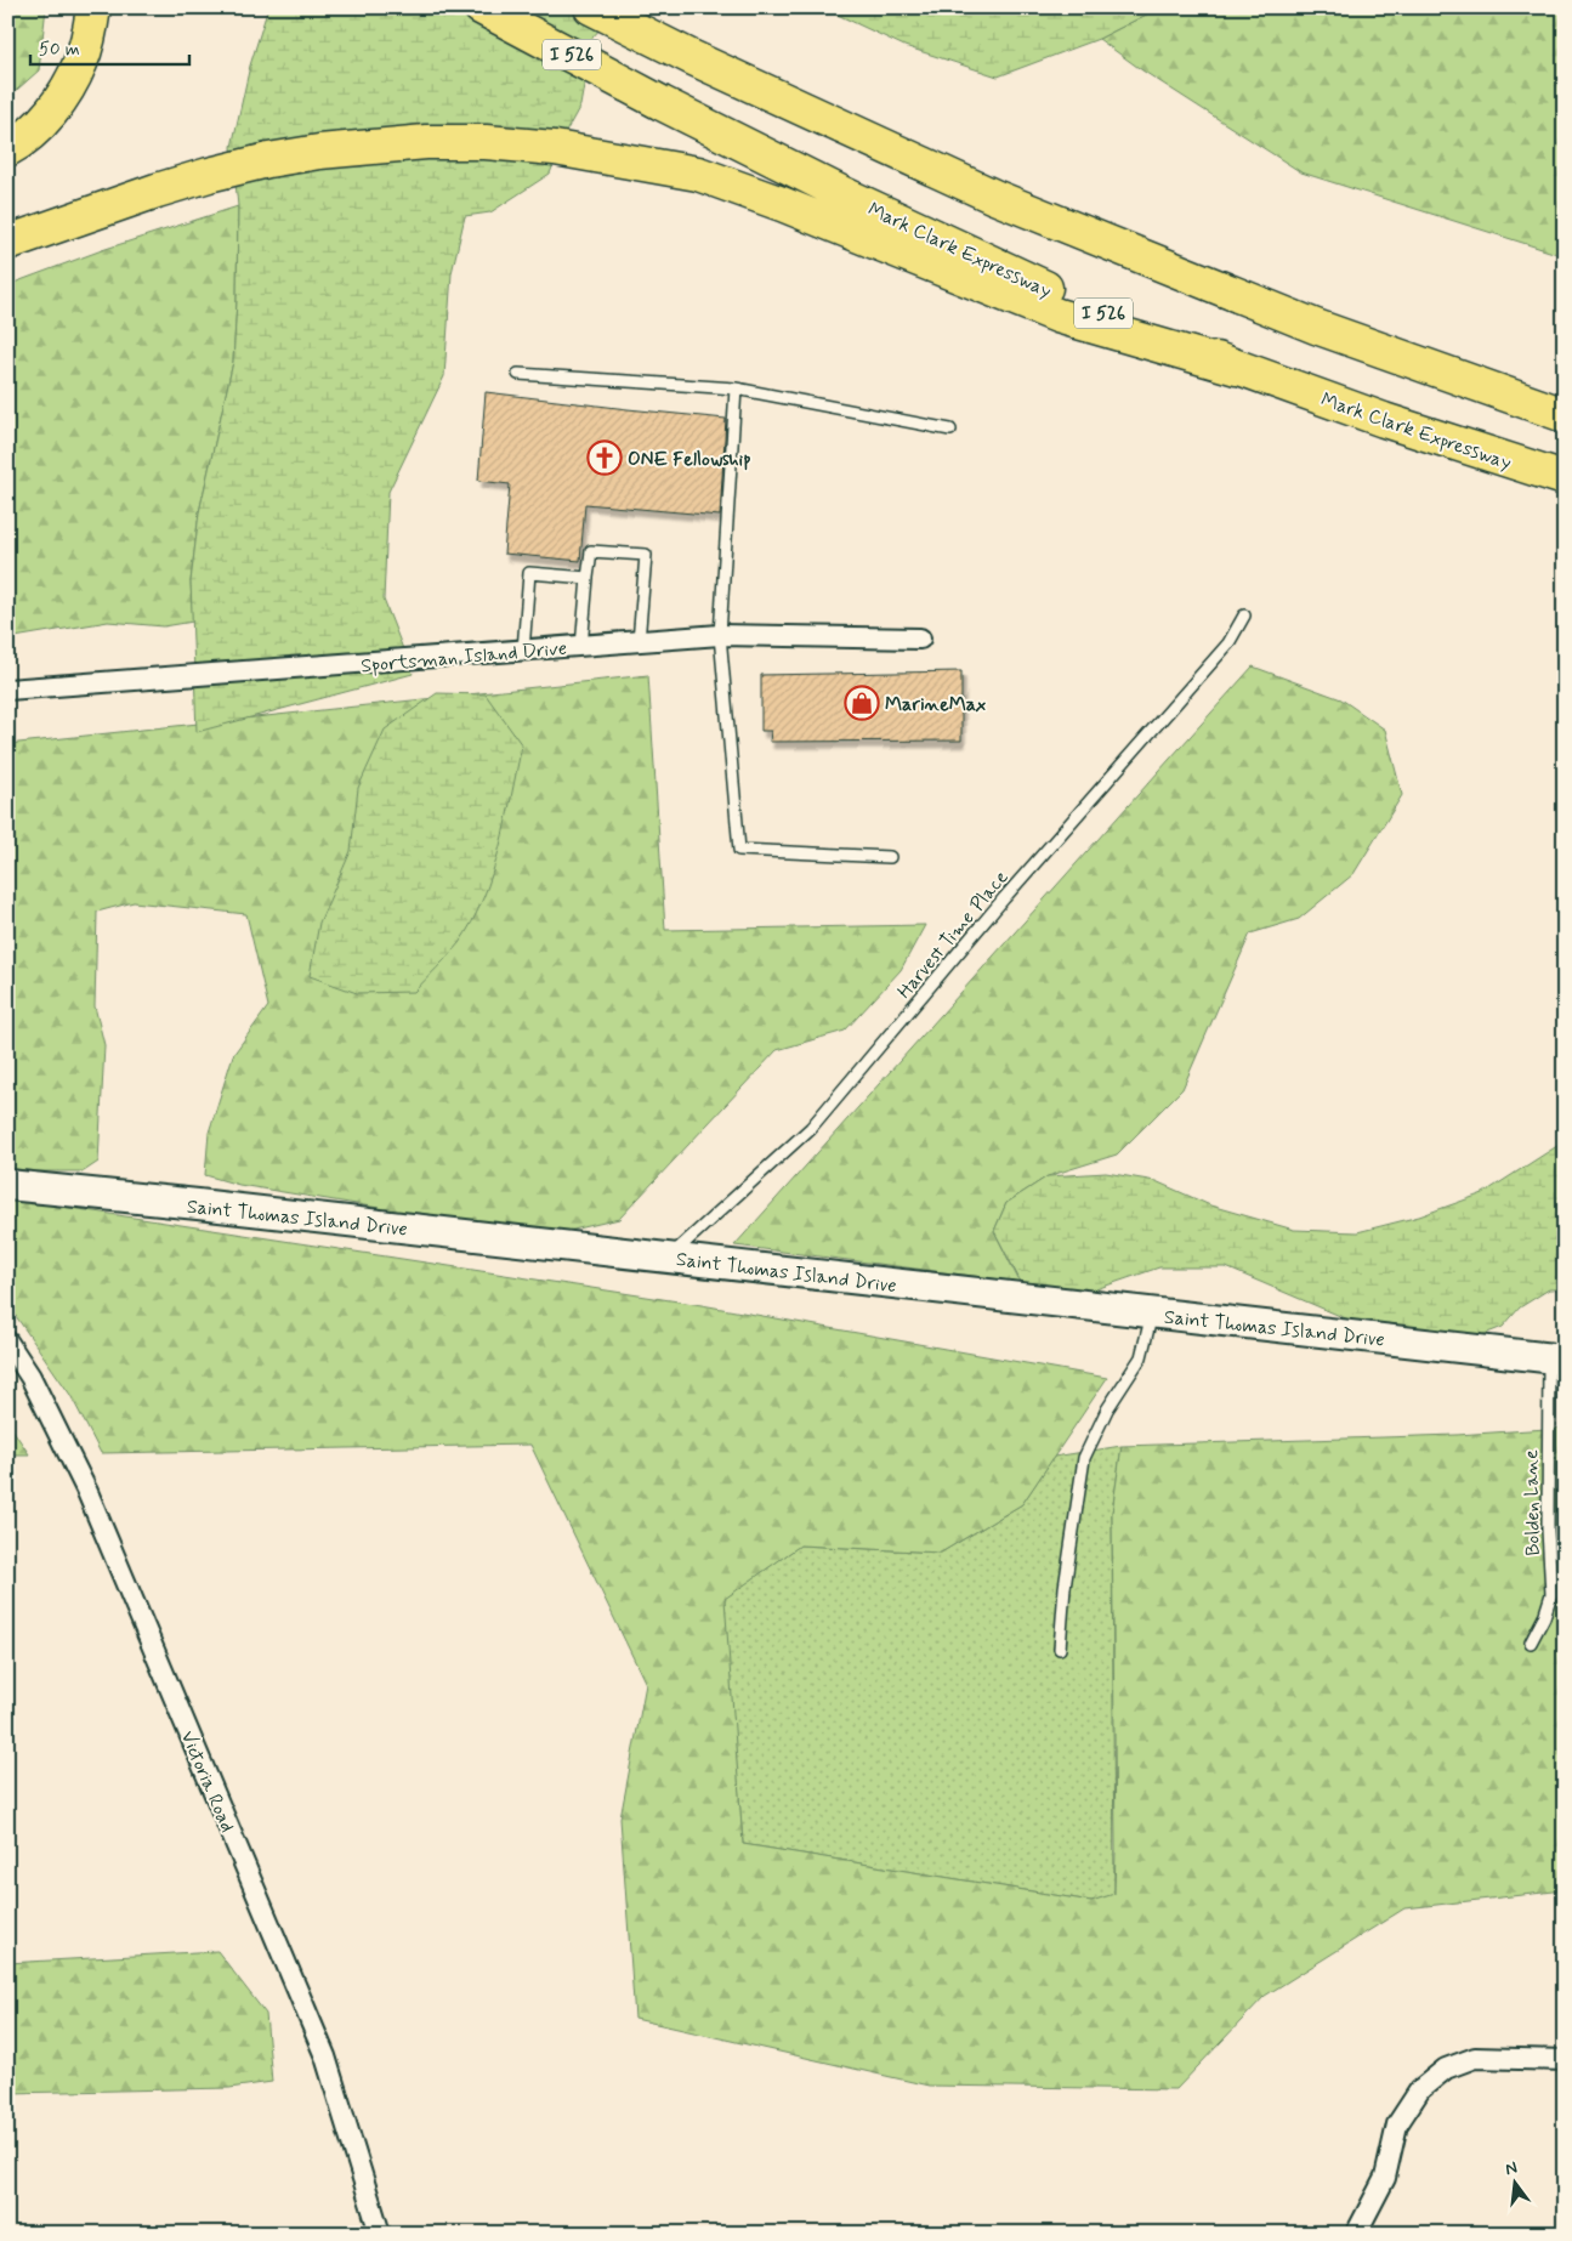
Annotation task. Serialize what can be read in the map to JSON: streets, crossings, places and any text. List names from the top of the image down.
{
  "streets": {
    "highway": ["I 526", "Mark Clark Expressway"],
    "main road": ["Saint Thomas Island Drive"],
    "street": ["Sportsman Island Drive", "Victoria Road"],
    "lane": ["Harvest Time Place", "Bolden Lane"]
  },
  "crossings": [
    ["Harvest Time Place", "Saint Thomas Island Drive"],
    ["Saint Thomas Island Drive", "Bolden Lane"]
  ],
  "places": {
    "church": ["ONE Fellowship"],
    "shop": ["MarineMax"]
  },
  "scale_bar": "50 m",
  "north": "top"
}
